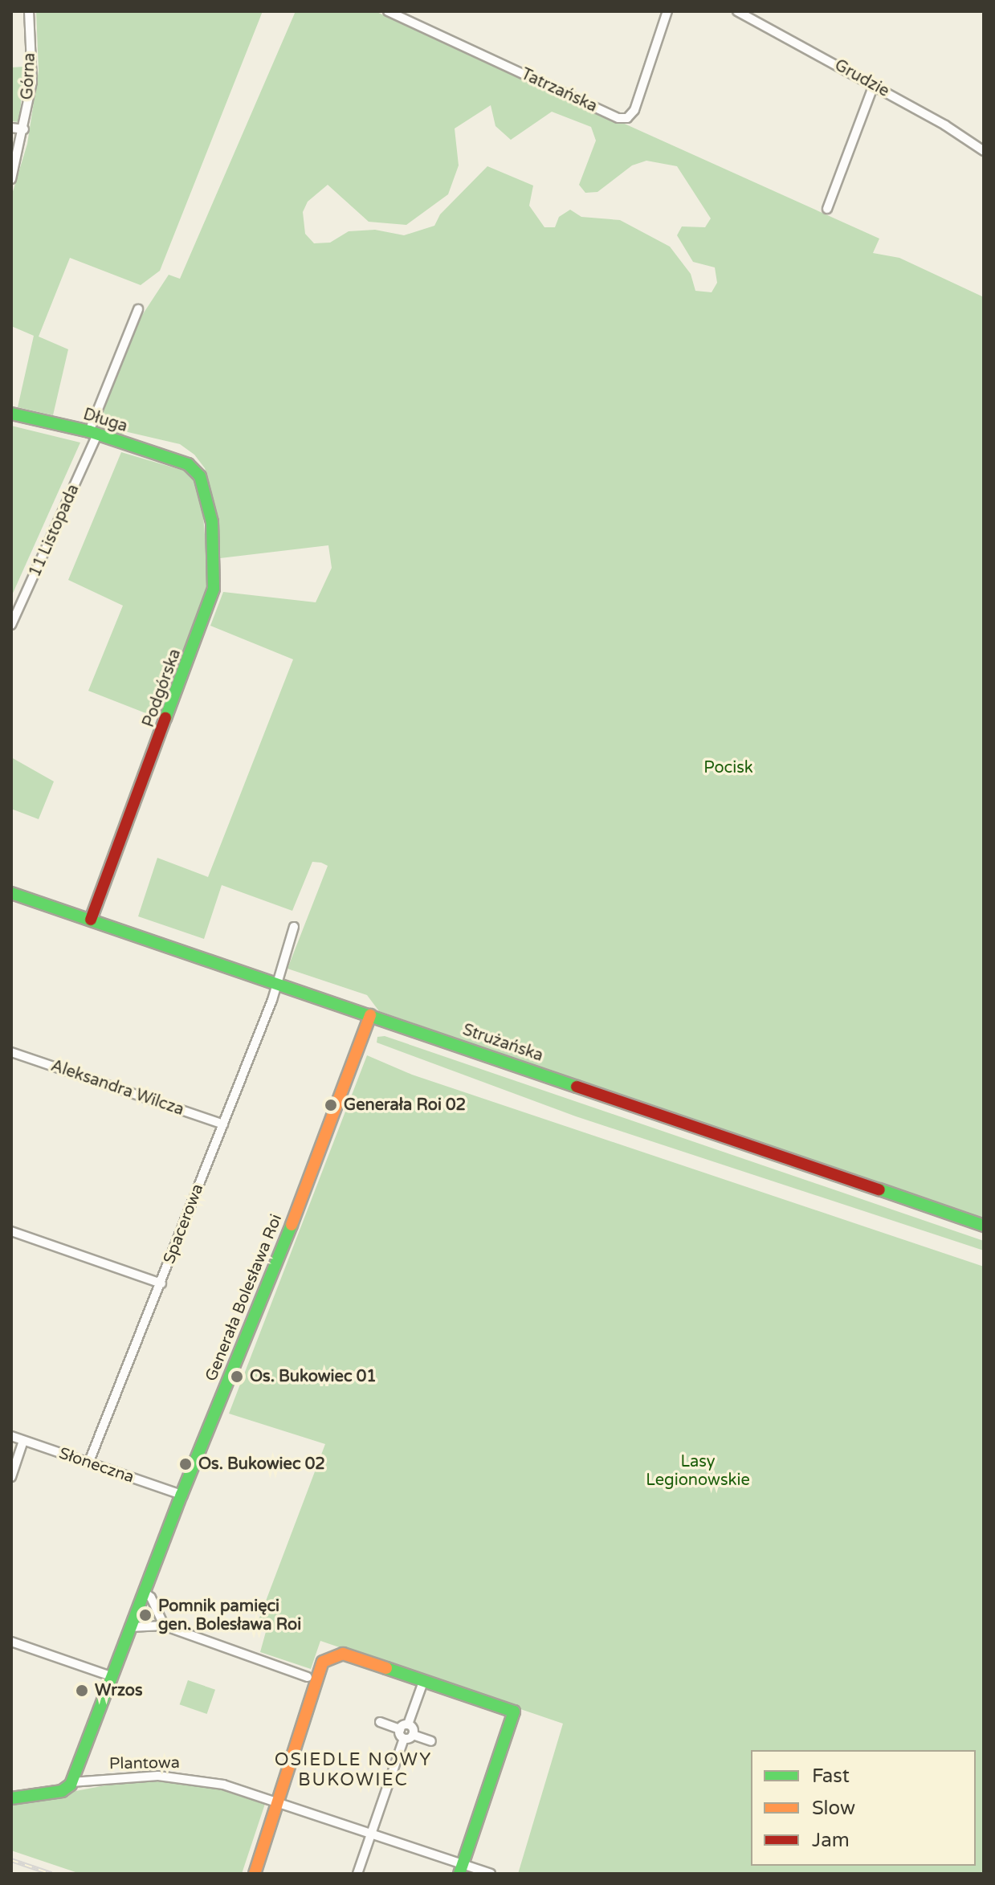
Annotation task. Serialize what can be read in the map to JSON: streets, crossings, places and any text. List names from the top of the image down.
{
  "streets": {
    "street": [
      "Górna",
      "Grudzie",
      "Tatrzańska",
      "Długa",
      "11 Listopada",
      "Podgórska",
      "Strużańska",
      "Aleksandra Wilcza",
      "Spacerowa",
      "Generała Bolesława Roi",
      "Słoneczna",
      "Plantowa"
    ]
  },
  "crossings": [
    ["Długa", "11 Listopada"],
    ["Długa", "Podgórska"],
    ["Podgórska", "Strużańska"],
    ["Strużańska", "Spacerowa"],
    ["Strużańska", "Generała Bolesława Roi"],
    ["Aleksandra Wilcza", "Spacerowa"],
    ["Spacerowa", "Słoneczna"],
    ["Generała Bolesława Roi", "Słoneczna"],
    ["Generała Bolesława Roi", "Plantowa"]
  ],
  "districts": ["OSIEDLE NOWY BUKOWIEC"],
  "parks": ["Pocisk", "Lasy Legionowskie"],
  "places": [
    "Generała Roi 02",
    "Os. Bukowiec 01",
    "Os. Bukowiec 02",
    "Pomnik pamięci gen. Bolesława Roi",
    "Wrzos"
  ],
  "legend": ["Fast", "Slow", "Jam"]
}
